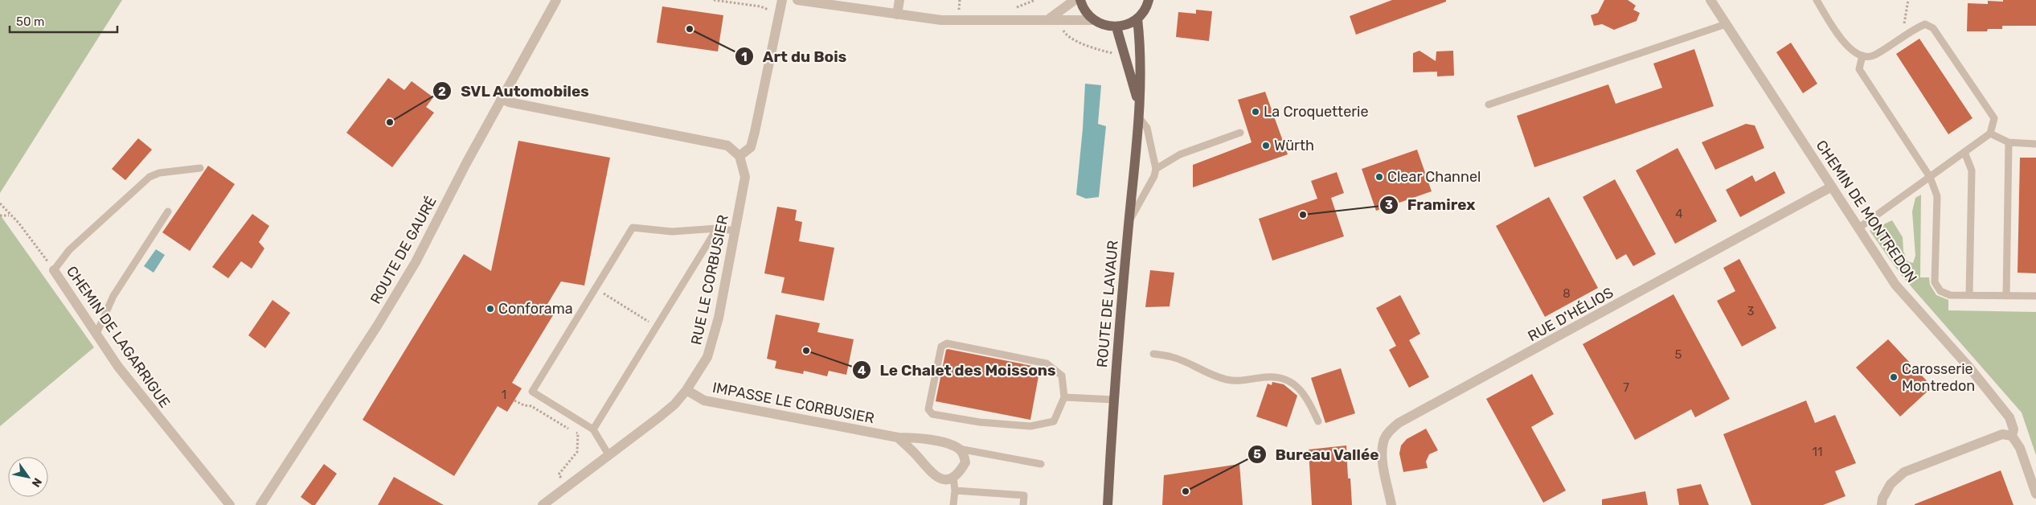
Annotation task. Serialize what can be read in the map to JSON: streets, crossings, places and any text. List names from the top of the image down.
{
  "streets": {
    "main road": ["ROUTE DE LAVAUR"],
    "street": [
      "CHEMIN DE MONTREDON",
      "ROUTE DE GAURÉ",
      "RUE LE CORBUSIER",
      "RUE D'HÉLIOS",
      "CHEMIN DE LAGARRIGUE",
      "IMPASSE LE CORBUSIER"
    ]
  },
  "crossings": [
    ["CHEMIN DE MONTREDON", "RUE D'HÉLIOS"],
    ["RUE LE CORBUSIER", "IMPASSE LE CORBUSIER"]
  ],
  "places": [
    "Art du Bois",
    "La Croquetterie",
    "SVL Automobiles",
    "Würth",
    "Clear Channel",
    "Framirex",
    "Conforama",
    "Le Chalet des Moissons",
    "Carosserie Montredon",
    "Bureau Vallée"
  ],
  "house_numbers": [
    "4",
    "8",
    "3",
    "5",
    "7",
    "1",
    "11"
  ],
  "scale_bar": "50 m",
  "north": "bottom right"
}
